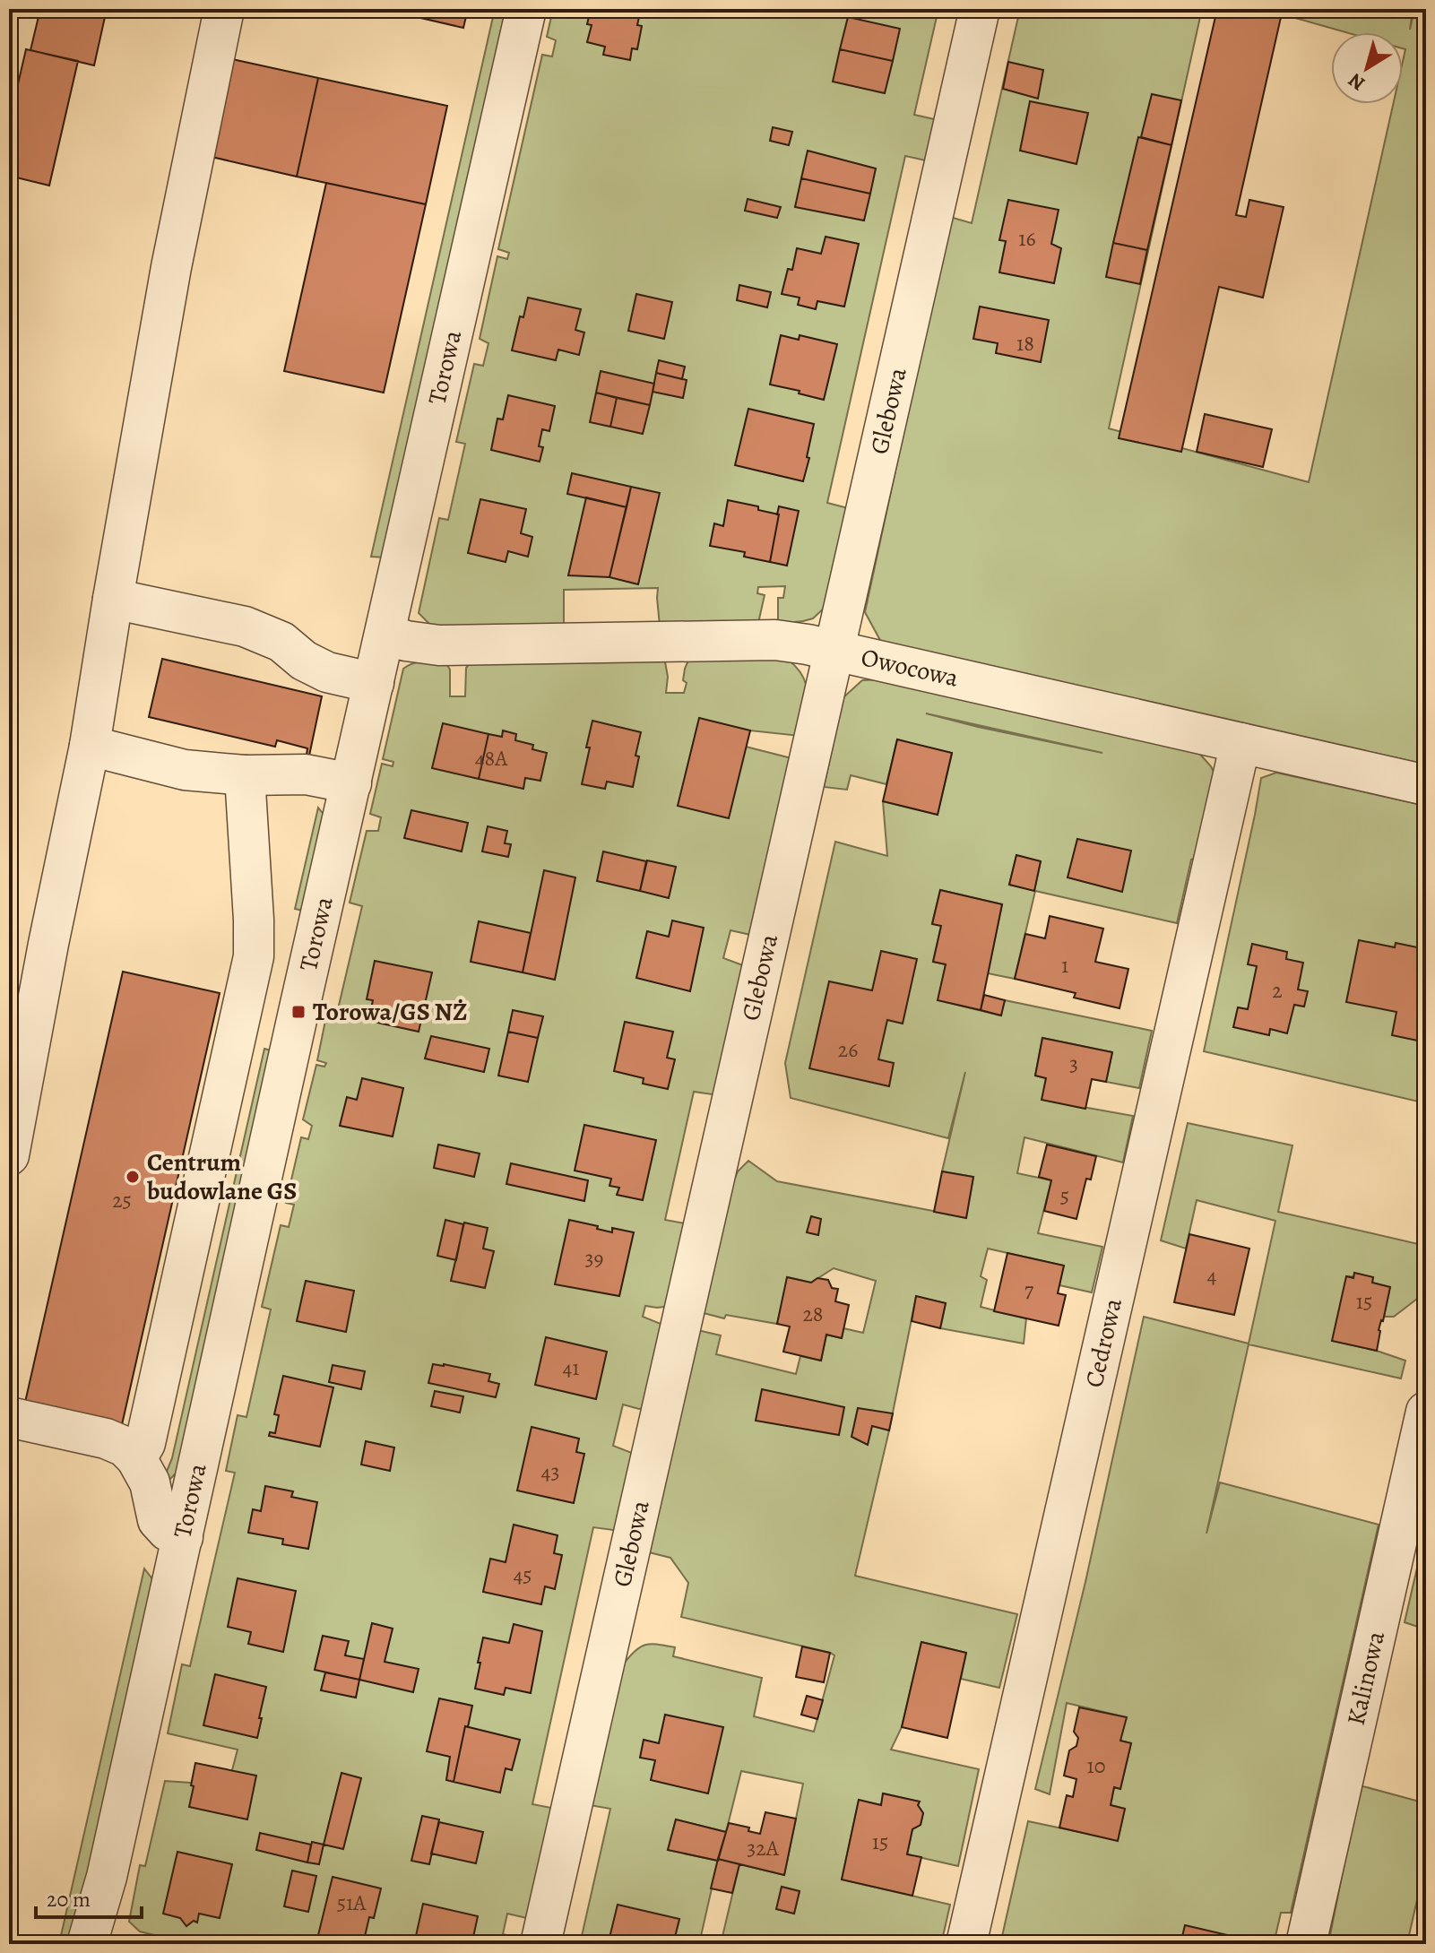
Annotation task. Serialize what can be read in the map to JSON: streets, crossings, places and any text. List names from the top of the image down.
{
  "streets": {
    "street": [
      "Torowa",
      "Glebowa",
      "Owocowa",
      "Cedrowa",
      "Kalinowa"
    ]
  },
  "crossings": [
    ["Torowa", "Owocowa"],
    ["Glebowa", "Owocowa"],
    ["Owocowa", "Cedrowa"]
  ],
  "places": {
    "transit": ["Torowa/GS NŻ"],
    "other": ["Centrum budowlane GS"]
  },
  "house_numbers": [
    "16",
    "18",
    "48A",
    "1",
    "2",
    "26",
    "3",
    "5",
    "25",
    "39",
    "4",
    "7",
    "15",
    "28",
    "41",
    "43",
    "45",
    "10",
    "15",
    "32A",
    "51A"
  ],
  "scale_bar": "20 m",
  "north": "bottom left"
}
